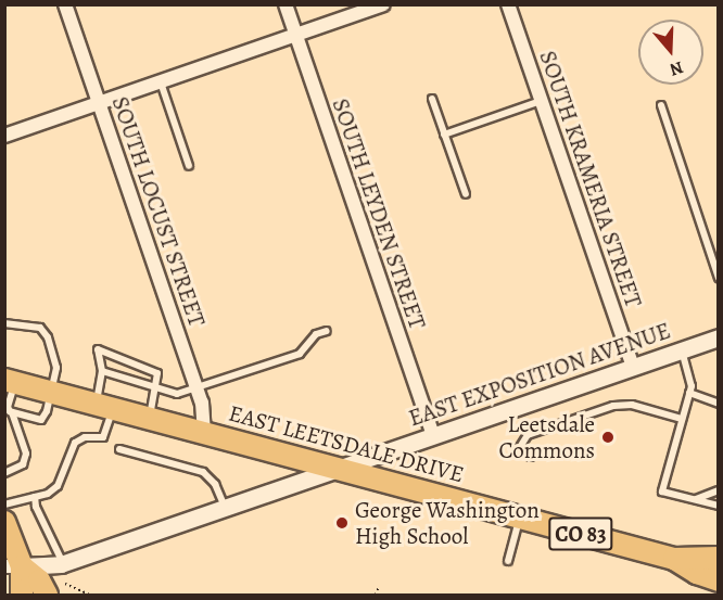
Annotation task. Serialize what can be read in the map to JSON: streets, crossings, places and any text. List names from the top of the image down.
{
  "streets": {
    "main road": ["EAST LEETSDALE DRIVE", "CO 83"],
    "street": [
      "SOUTH KRAMERIA STREET",
      "SOUTH LOCUST STREET",
      "SOUTH LEYDEN STREET",
      "EAST EXPOSITION AVENUE"
    ]
  },
  "crossings": [
    ["SOUTH KRAMERIA STREET", "EAST EXPOSITION AVENUE"],
    ["SOUTH LOCUST STREET", "EAST LEETSDALE DRIVE"],
    ["SOUTH LEYDEN STREET", "EAST EXPOSITION AVENUE"],
    ["EAST EXPOSITION AVENUE", "EAST LEETSDALE DRIVE"]
  ],
  "places": ["Leetsdale Commons", "George Washington High School"],
  "north": "bottom"
}
